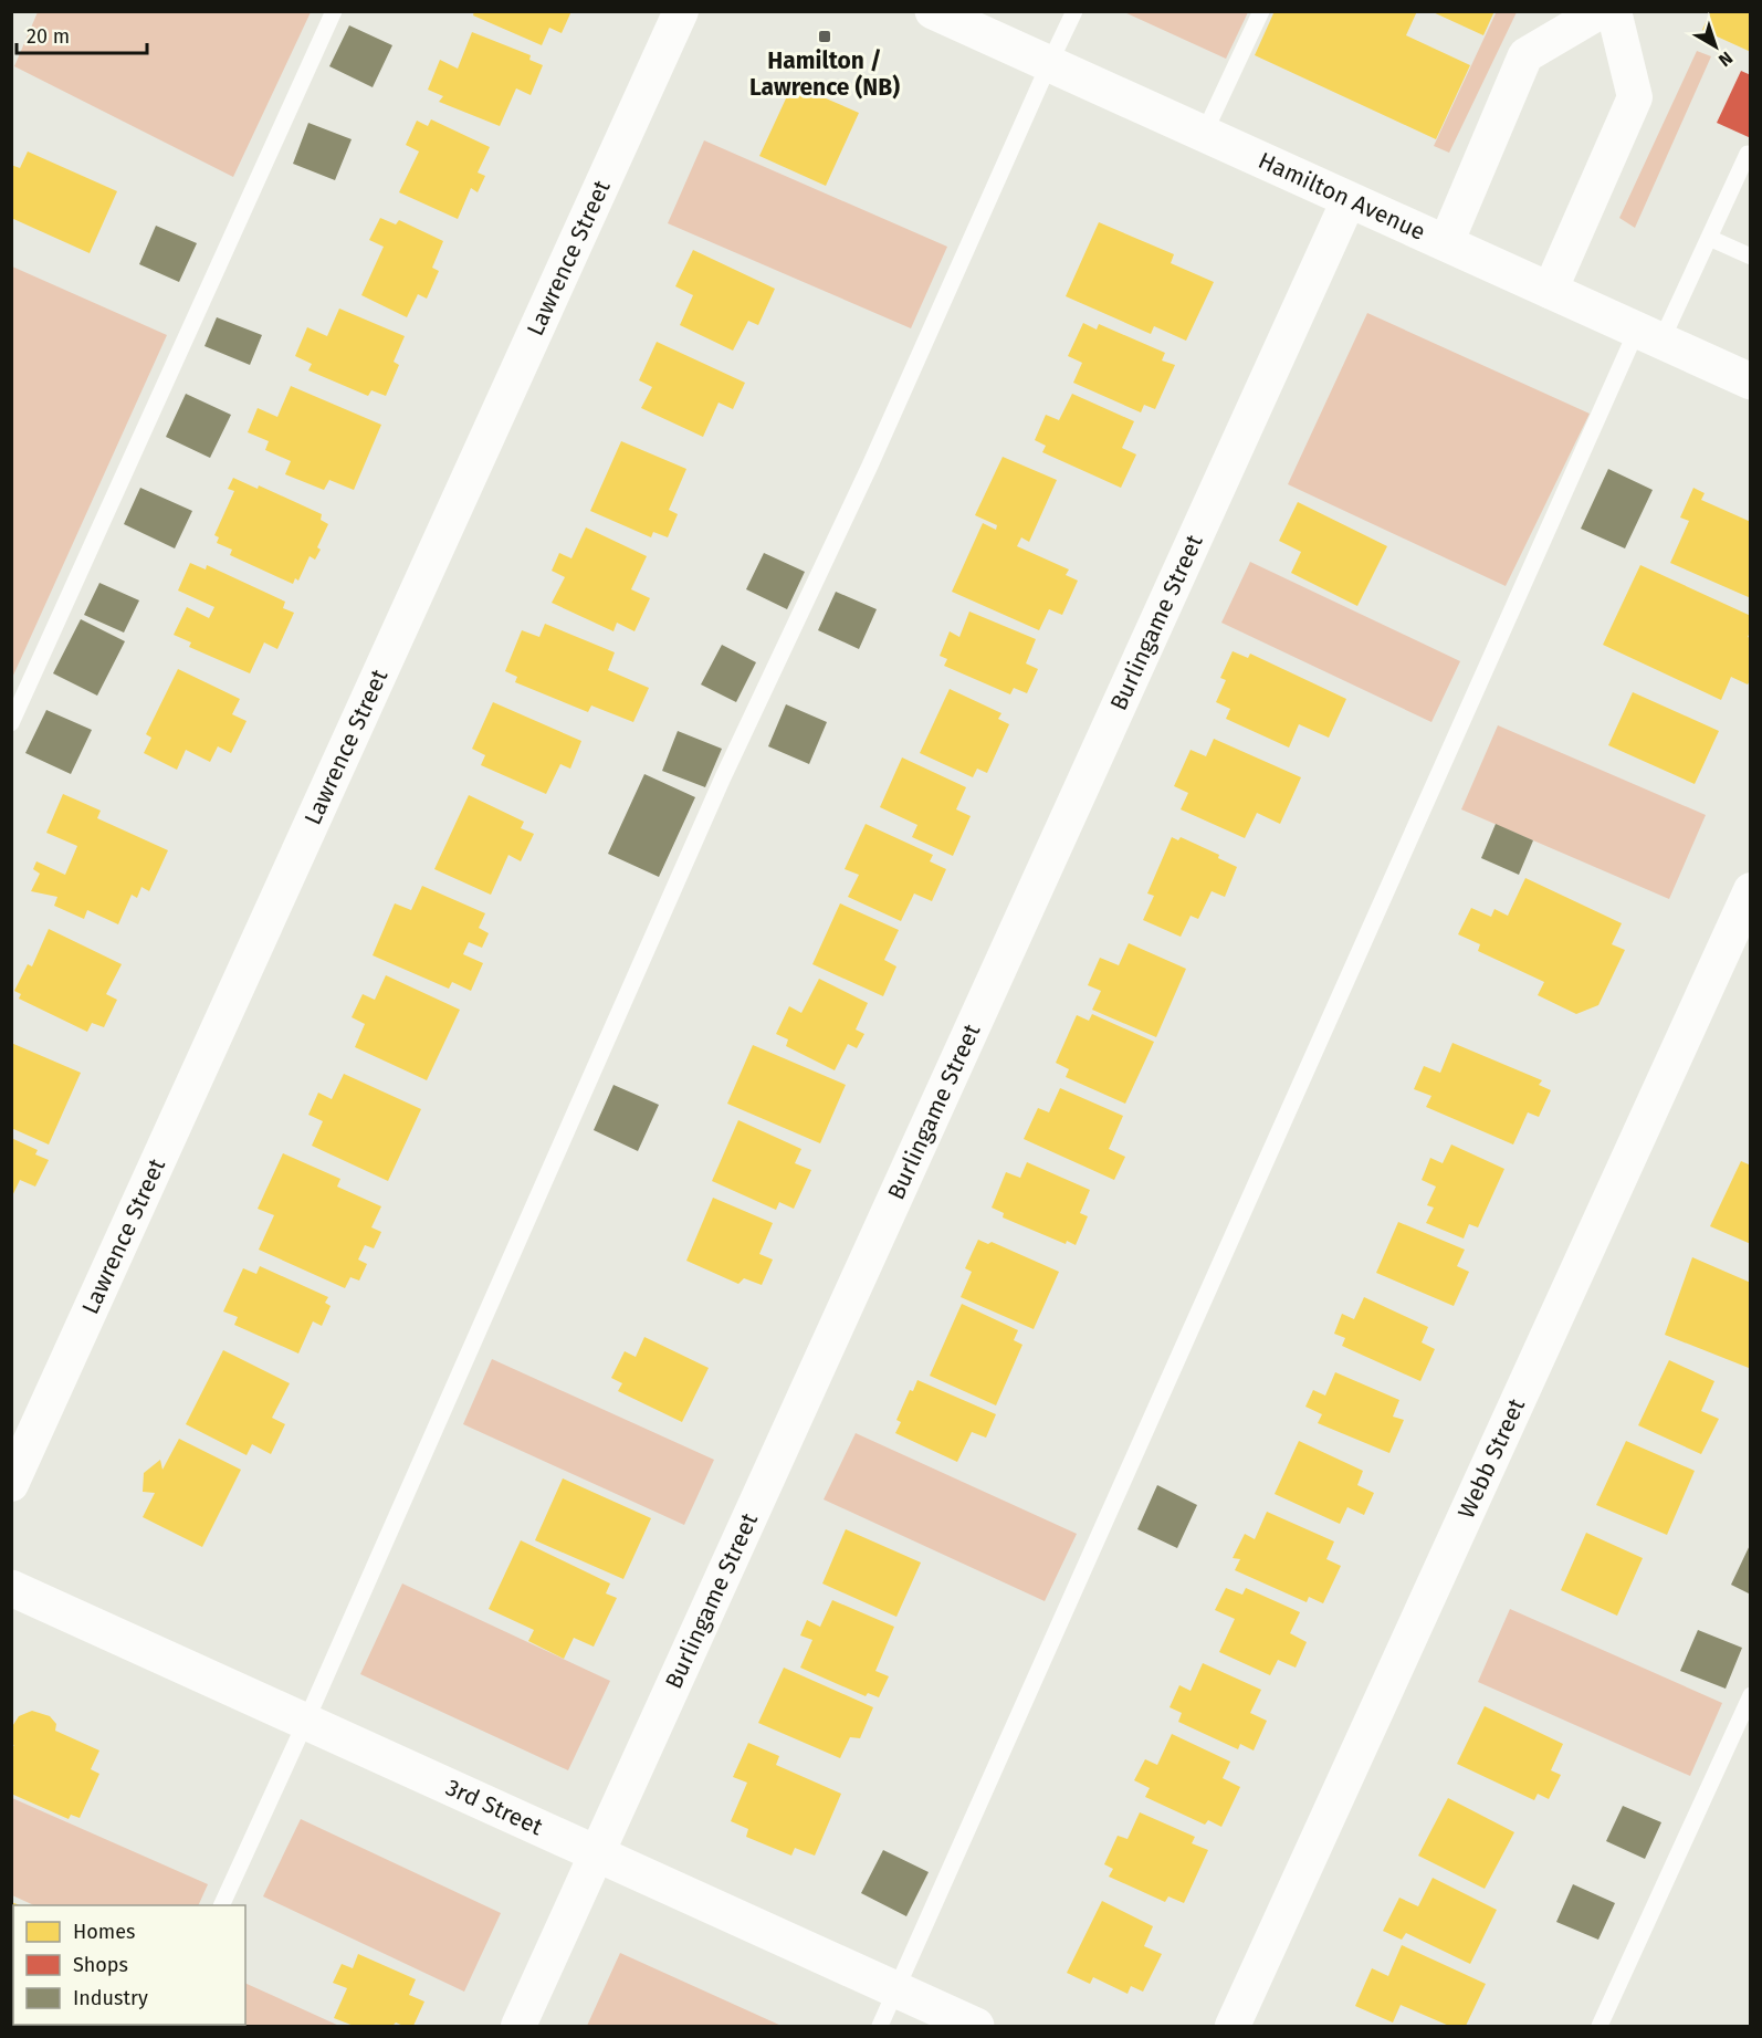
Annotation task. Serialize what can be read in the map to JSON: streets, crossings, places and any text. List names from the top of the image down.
{
  "streets": {
    "street": [
      "Hamilton Avenue",
      "Lawrence Street",
      "Burlingame Street",
      "Webb Street",
      "3rd Street"
    ]
  },
  "crossings": [
    ["Hamilton Avenue", "Burlingame Street"],
    ["Burlingame Street", "3rd Street"]
  ],
  "places": {
    "transit": ["Hamilton / Lawrence (NB)"]
  },
  "legend": ["Homes", "Shops", "Industry"],
  "scale_bar": "20 m",
  "north": "bottom right"
}
